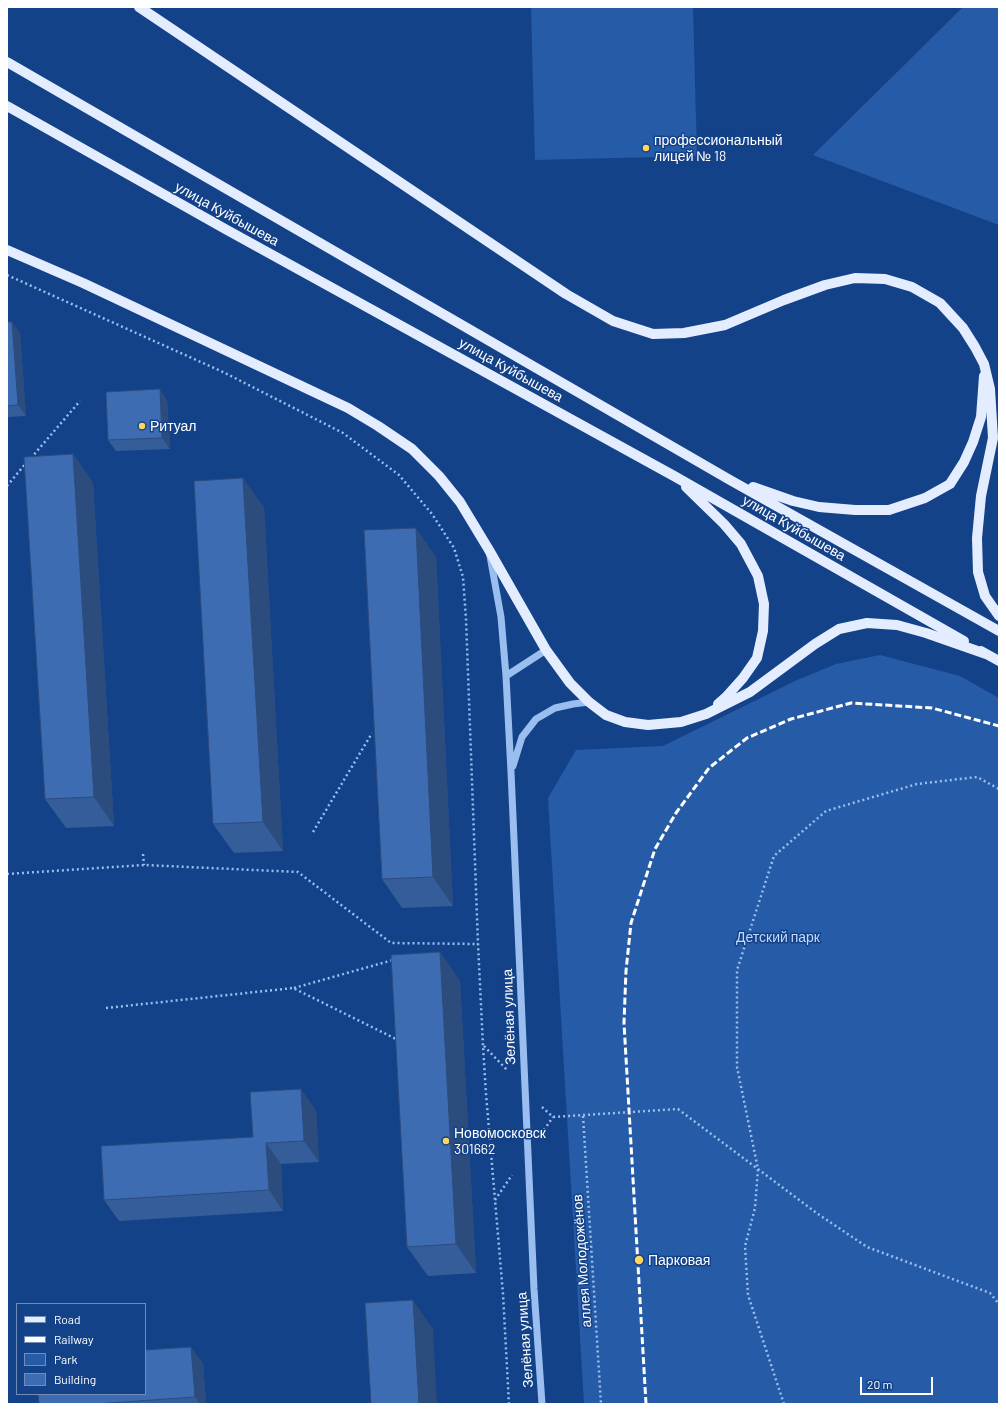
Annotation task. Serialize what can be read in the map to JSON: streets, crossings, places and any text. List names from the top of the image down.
{
  "streets": {
    "main road": ["улица Куйбышева"],
    "street": ["Зелёная улица"],
    "path": ["аллея Молодожёнов"]
  },
  "parks": ["Детский парк"],
  "places": [
    "профессиональный лицей № 18",
    "Ритуал",
    "Новомосковск 301662",
    "Парковая"
  ],
  "legend": [
    "Road",
    "Railway",
    "Park",
    "Building"
  ],
  "scale_bar": "20 m"
}
